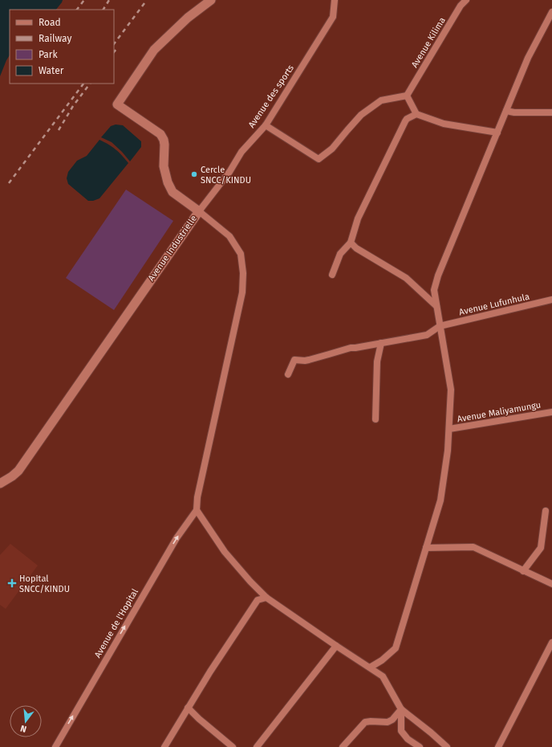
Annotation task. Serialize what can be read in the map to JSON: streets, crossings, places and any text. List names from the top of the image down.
{
  "streets": {
    "street": [
      "Avenue Kilima",
      "Avenue des sports",
      "Avenue Industrielle",
      "Avenue Lufunhula",
      "Avenue Maliyamungu",
      "Avenue de l'Hopital"
    ]
  },
  "crossings": [
    ["Avenue des sports", "Avenue Industrielle"]
  ],
  "one_way": ["Avenue de l'Hopital"],
  "places": {
    "other": ["Cercle SNCC/KINDU"],
    "health": ["Hopital SNCC/KINDU"]
  },
  "legend": [
    "Road",
    "Railway",
    "Park",
    "Water"
  ],
  "north": "bottom"
}
